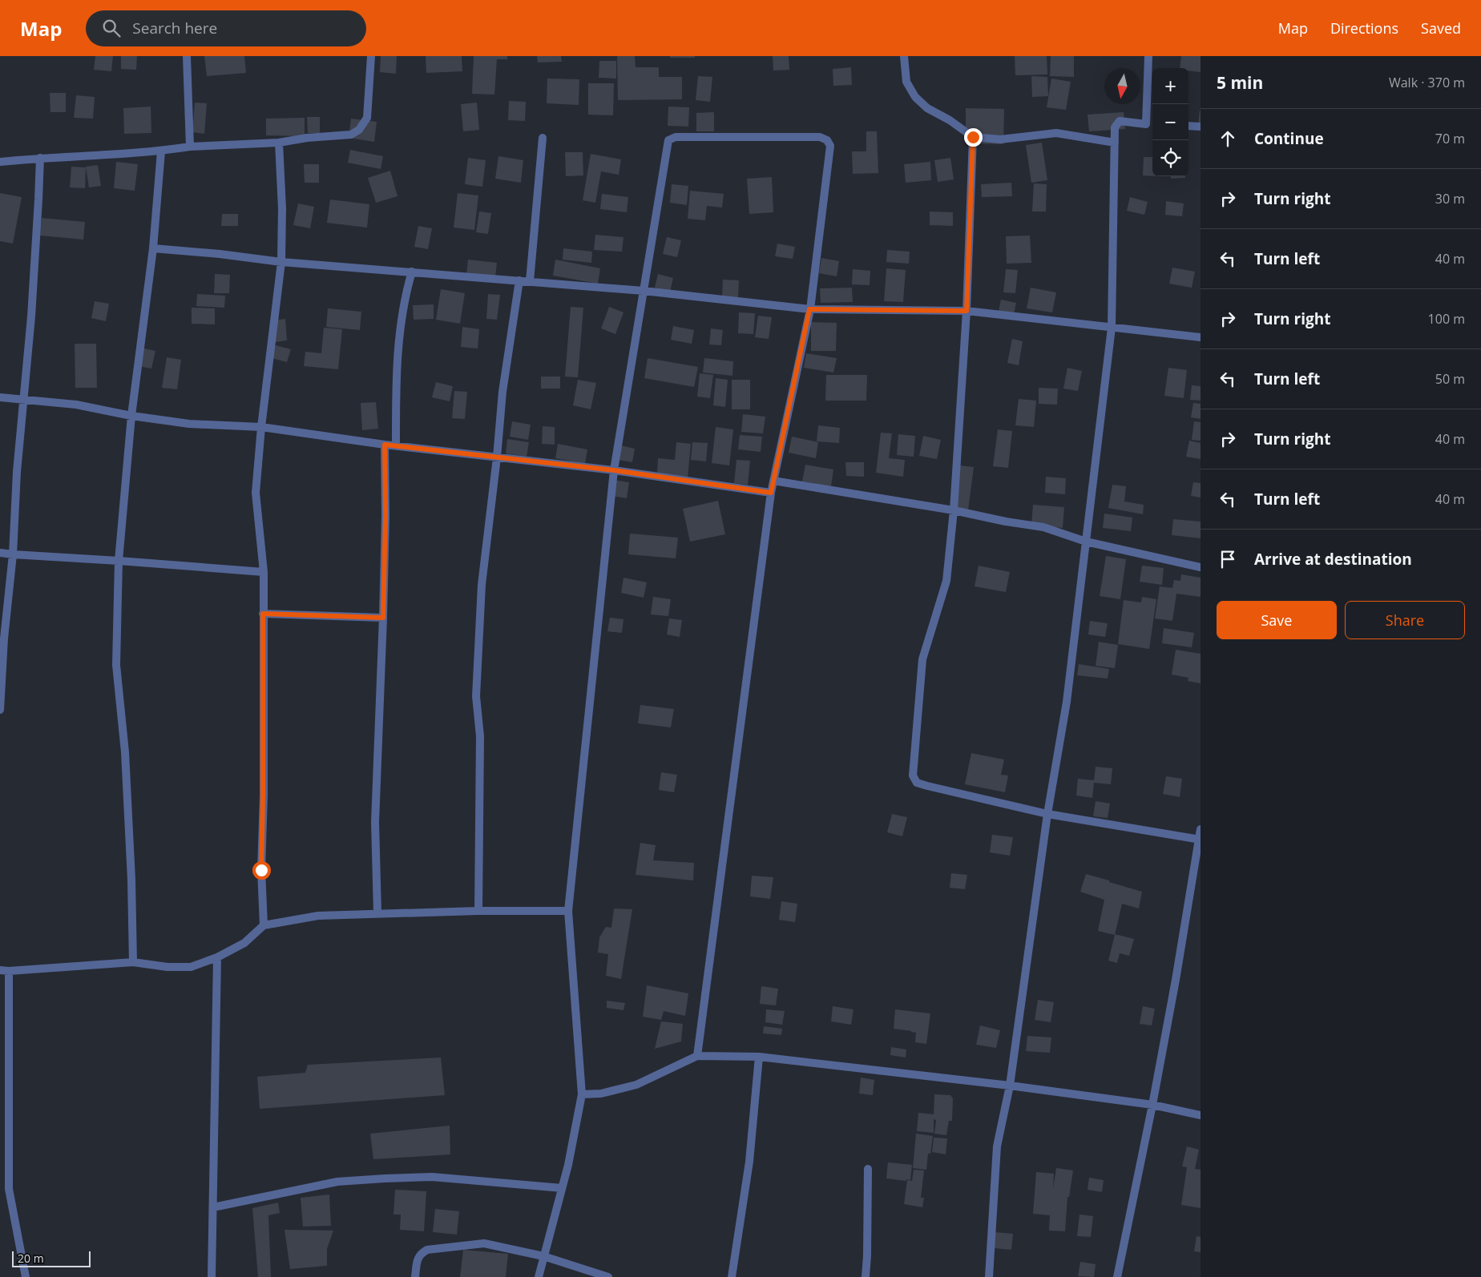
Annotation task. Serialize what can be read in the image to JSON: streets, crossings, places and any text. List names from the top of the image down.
{
  "scale_bar": "20 m",
  "north": "bottom",
  "page": {
    "header": "Map",
    "search": "Search here",
    "nav": ["Map", "Directions", "Saved"],
    "heading": ["5 min", "Walk · 370 m"],
    "map_buttons": ["+", "−"],
    "list": [
      ["Continue", "70 m"],
      ["Turn right", "30 m"],
      ["Turn left", "40 m"],
      ["Turn right", "100 m"],
      ["Turn left", "50 m"],
      ["Turn right", "40 m"],
      ["Turn left", "40 m"],
      "Arrive at destination"
    ],
    "buttons": ["Save", "Share"],
    "scale": "20 m"
  }
}
